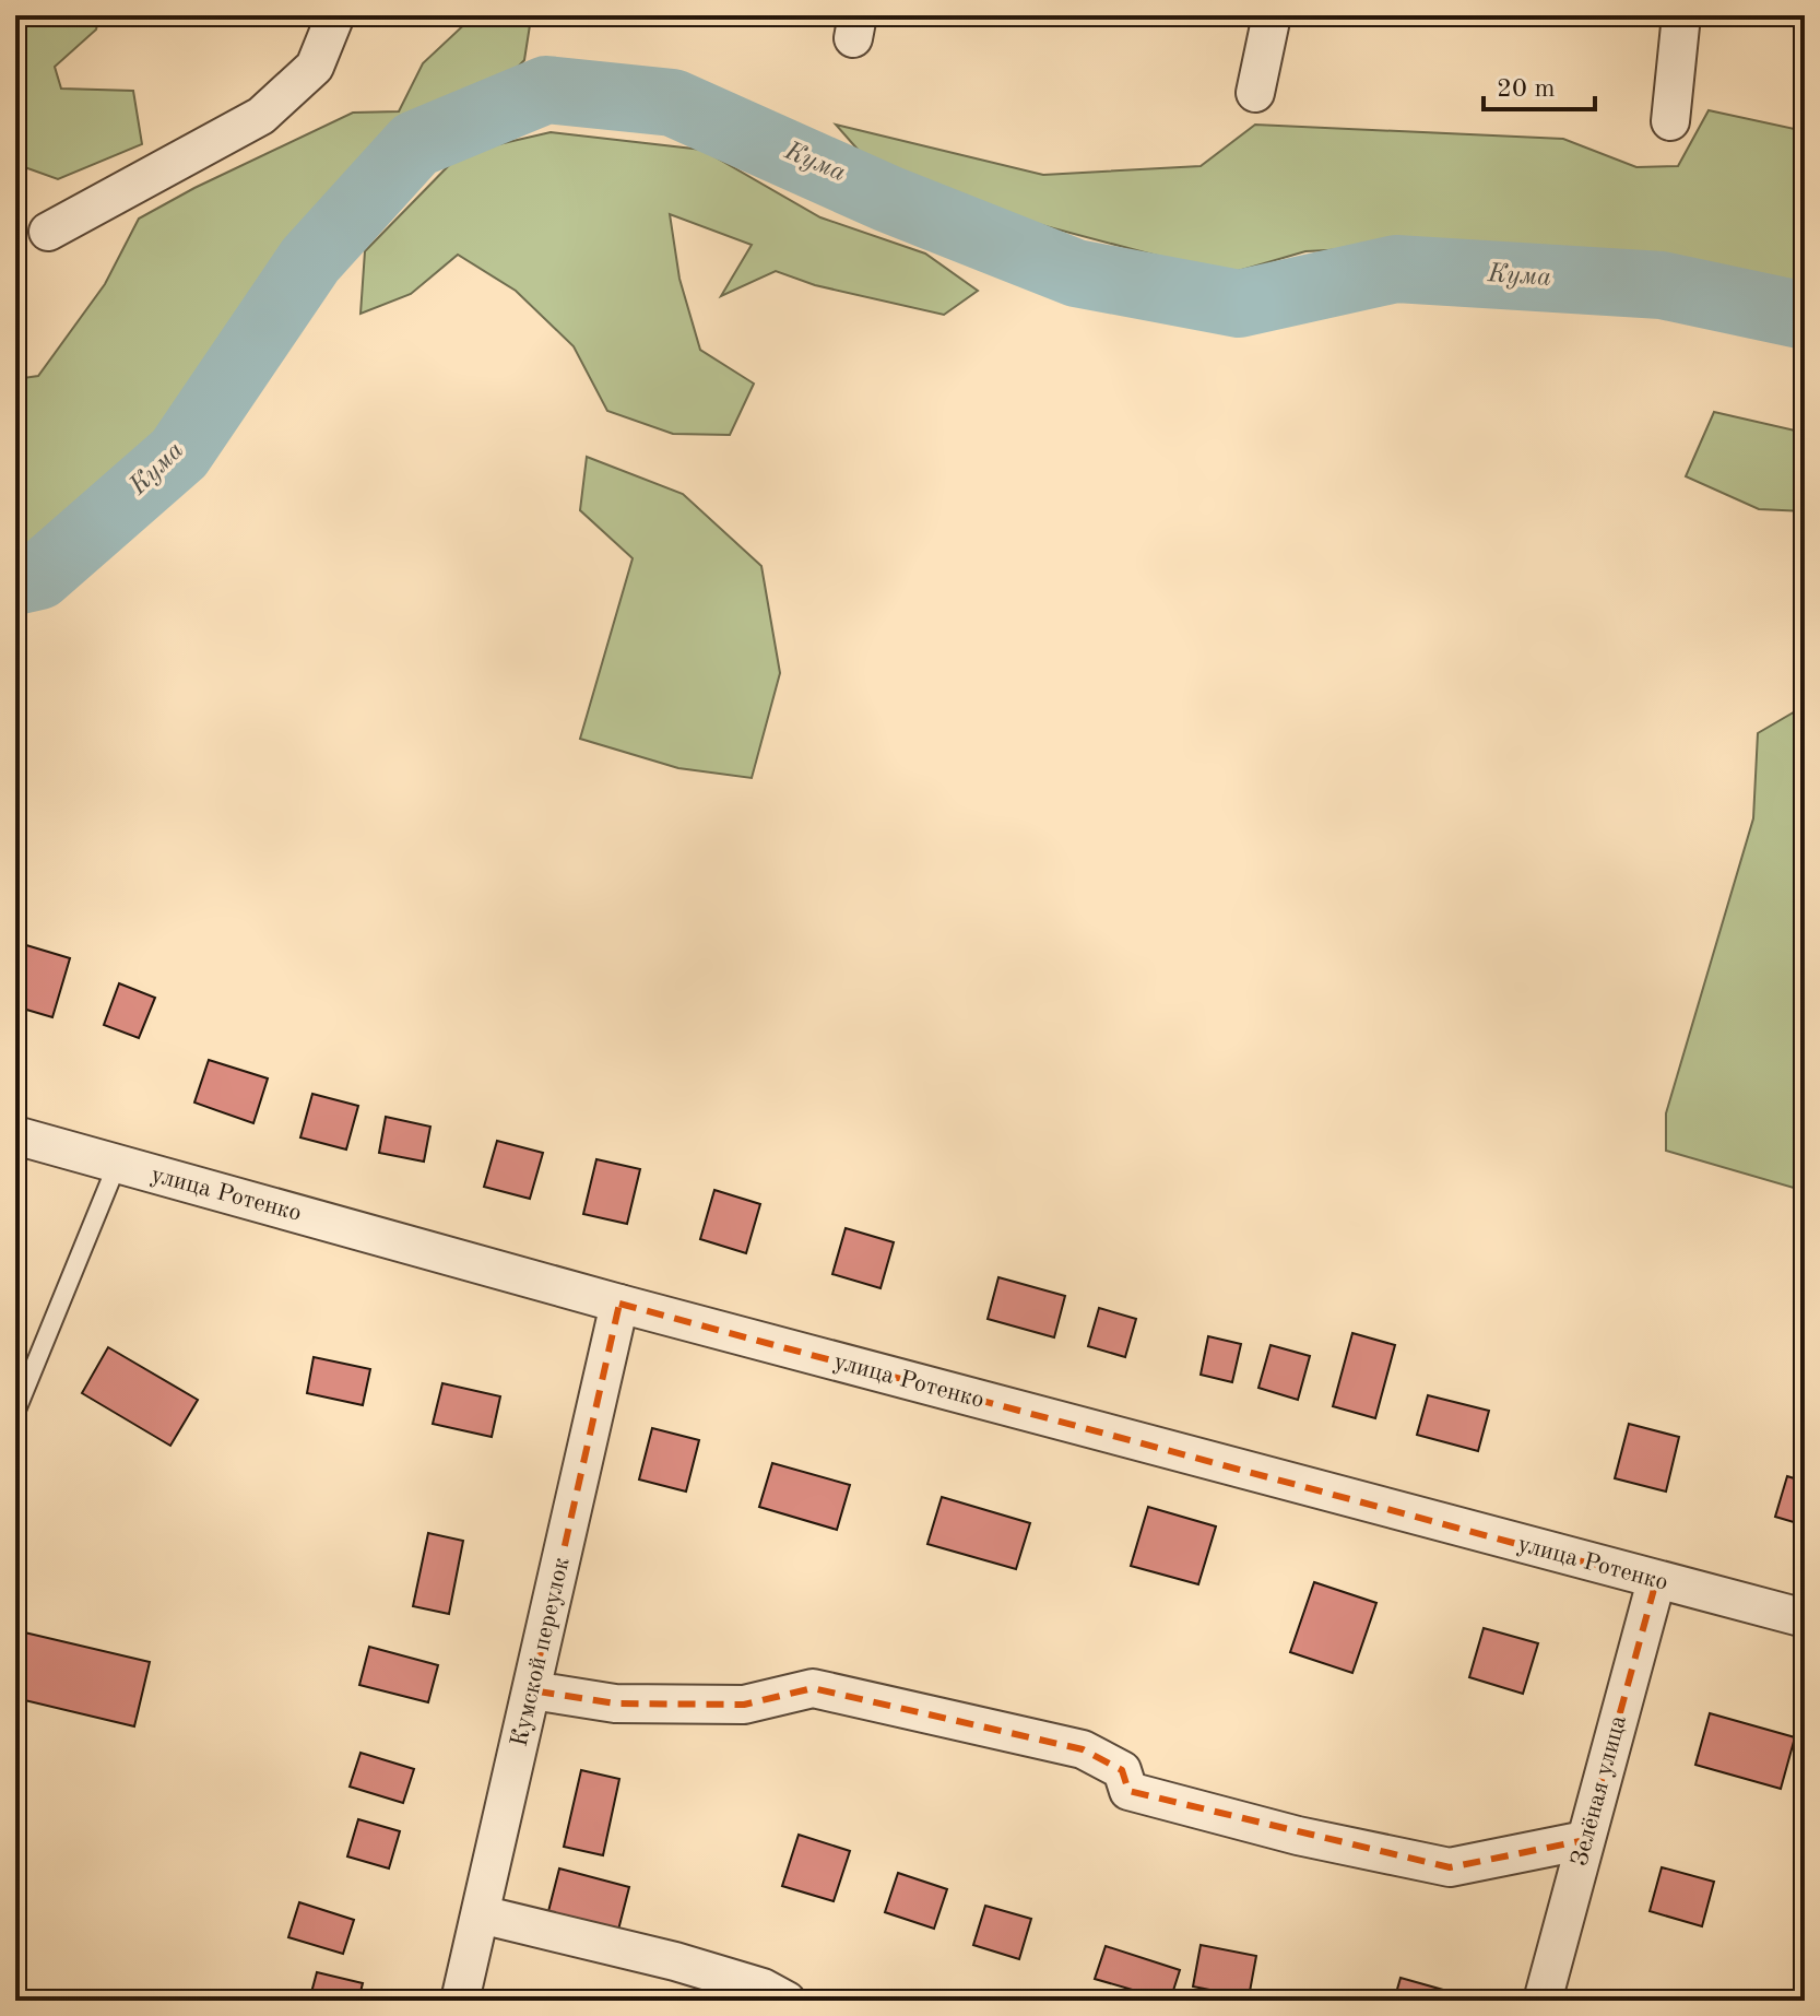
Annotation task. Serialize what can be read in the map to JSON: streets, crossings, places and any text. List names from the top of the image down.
{
  "streets": {
    "street": ["улица Ротенко", "Кумской переулок", "Зелёная улица"]
  },
  "crossings": [
    ["улица Ротенко", "Кумской переулок"],
    ["улица Ротенко", "Зелёная улица"]
  ],
  "water": ["Кума"],
  "scale_bar": "20 m"
}
